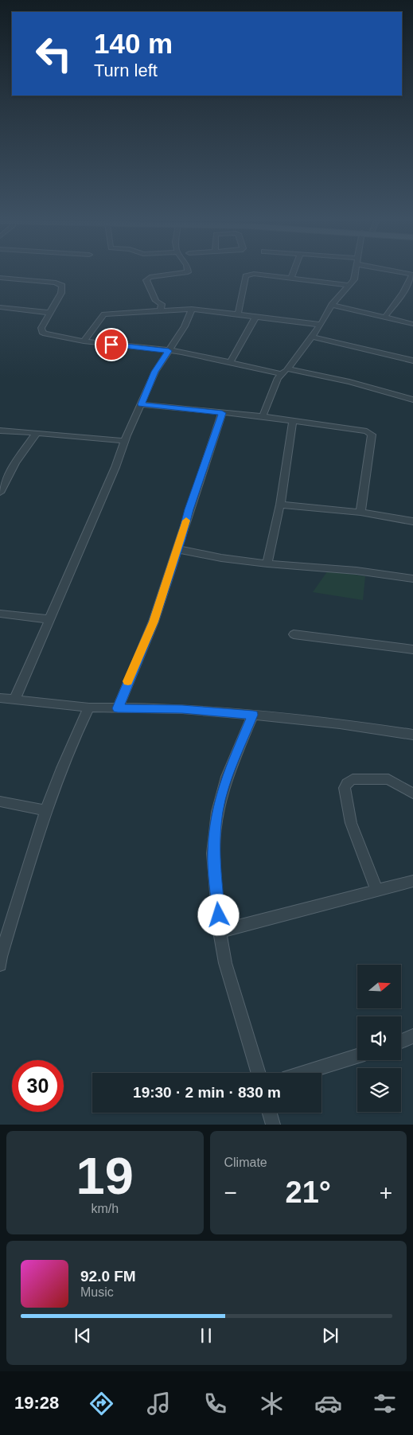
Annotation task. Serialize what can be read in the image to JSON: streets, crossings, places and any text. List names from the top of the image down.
{
  "north": "right",
  "page": {
    "turn": ["140 m", "Turn left"],
    "limit": "30",
    "trip": "19:30 · 2 min · 830 m",
    "tile": [
      ["19", "km/h"],
      "Climate"
    ],
    "heat": ["−", "21°", "+"],
    "song": ["92.0 FM", "Music"],
    "tabs": "19:28"
  }
}
